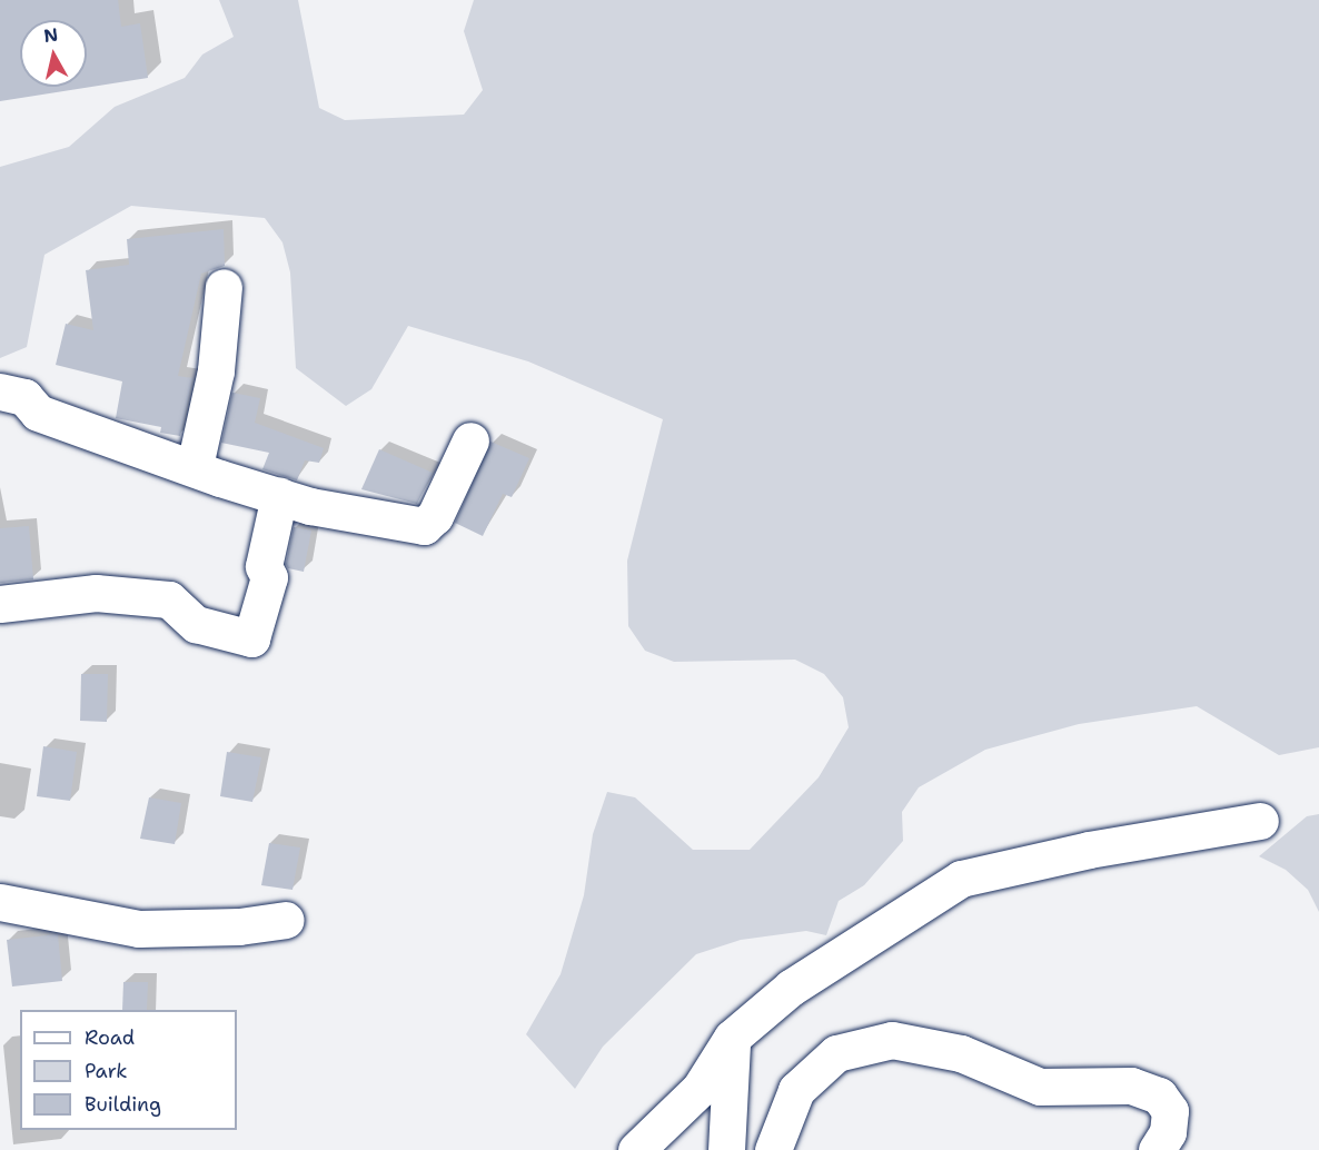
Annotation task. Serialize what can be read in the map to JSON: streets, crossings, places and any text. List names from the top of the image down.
{
  "legend": ["Road", "Park", "Building"],
  "north": "top"
}
